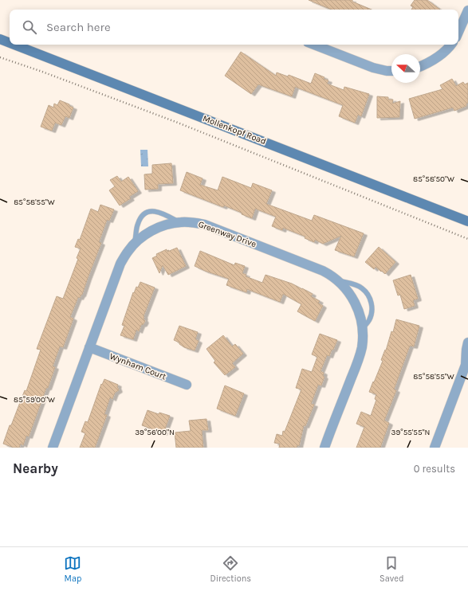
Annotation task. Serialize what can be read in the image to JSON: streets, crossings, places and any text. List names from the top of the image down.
{
  "streets": {
    "street": ["Mollenkopf Road", "Greenway Drive", "Wynham Court"]
  },
  "crossings": [
    ["Greenway Drive", "Wynham Court"]
  ],
  "north": "left",
  "page": {
    "search": "Search here",
    "heading": ["Nearby", "0 results"],
    "nav": ["Map", "Directions", "Saved"]
  },
  "coordinates": [
    "85°58'50\"W",
    "85°58'55\"W",
    "85°59'00\"W",
    "39°56'00\"N",
    "39°55'55\"N"
  ]
}
